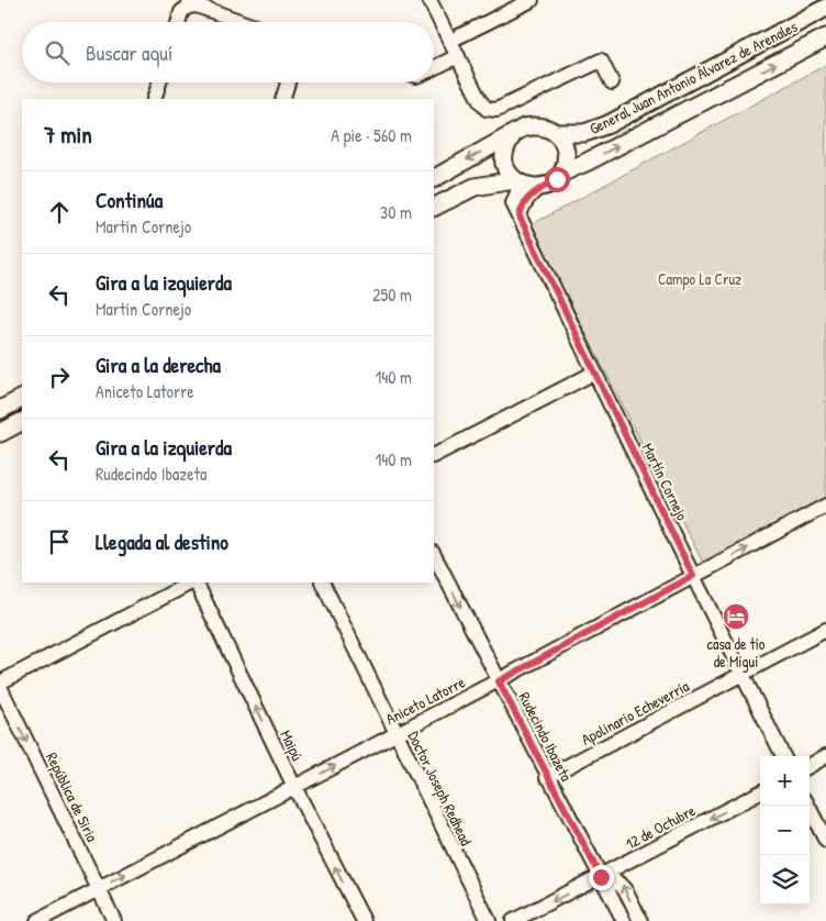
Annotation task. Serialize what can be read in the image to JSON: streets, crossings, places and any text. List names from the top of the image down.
{
  "streets": {
    "main road": ["General Juan Antonio Álvarez de Arenales"],
    "street": [
      "Martín Cornejo",
      "Aniceto Latorre",
      "Apolinario Echeverría",
      "Rudecindo Ibazeta",
      "Maipú",
      "Doctor Joseph Redhead",
      "República de Siria",
      "12 de Octubre"
    ]
  },
  "crossings": [
    ["General Juan Antonio Álvarez de Arenales", "Martín Cornejo"],
    ["Martín Cornejo", "Aniceto Latorre"],
    ["Martín Cornejo", "Apolinario Echeverría"],
    ["Aniceto Latorre", "Rudecindo Ibazeta"],
    ["Aniceto Latorre", "Maipú"],
    ["Aniceto Latorre", "Doctor Joseph Redhead"],
    ["Aniceto Latorre", "República de Siria"],
    ["Apolinario Echeverría", "Rudecindo Ibazeta"],
    ["Rudecindo Ibazeta", "12 de Octubre"]
  ],
  "one_way": [
    "Aniceto Latorre",
    "Maipú",
    "República de Siria",
    "12 de Octubre"
  ],
  "parks": ["Campo La Cruz"],
  "places": {
    "hotel": ["casa de tío de Migui"]
  },
  "page": {
    "search": "Buscar aquí",
    "heading": ["7 min", "A pie · 560 m"],
    "list": [
      ["Continúa", "Martín Cornejo", "30 m"],
      ["Gira a la izquierda", "Martín Cornejo", "250 m"],
      ["Gira a la derecha", "Aniceto Latorre", "140 m"],
      ["Gira a la izquierda", "Rudecindo Ibazeta", "140 m"],
      "Llegada al destino"
    ],
    "map_buttons": ["+", "−"]
  }
}
